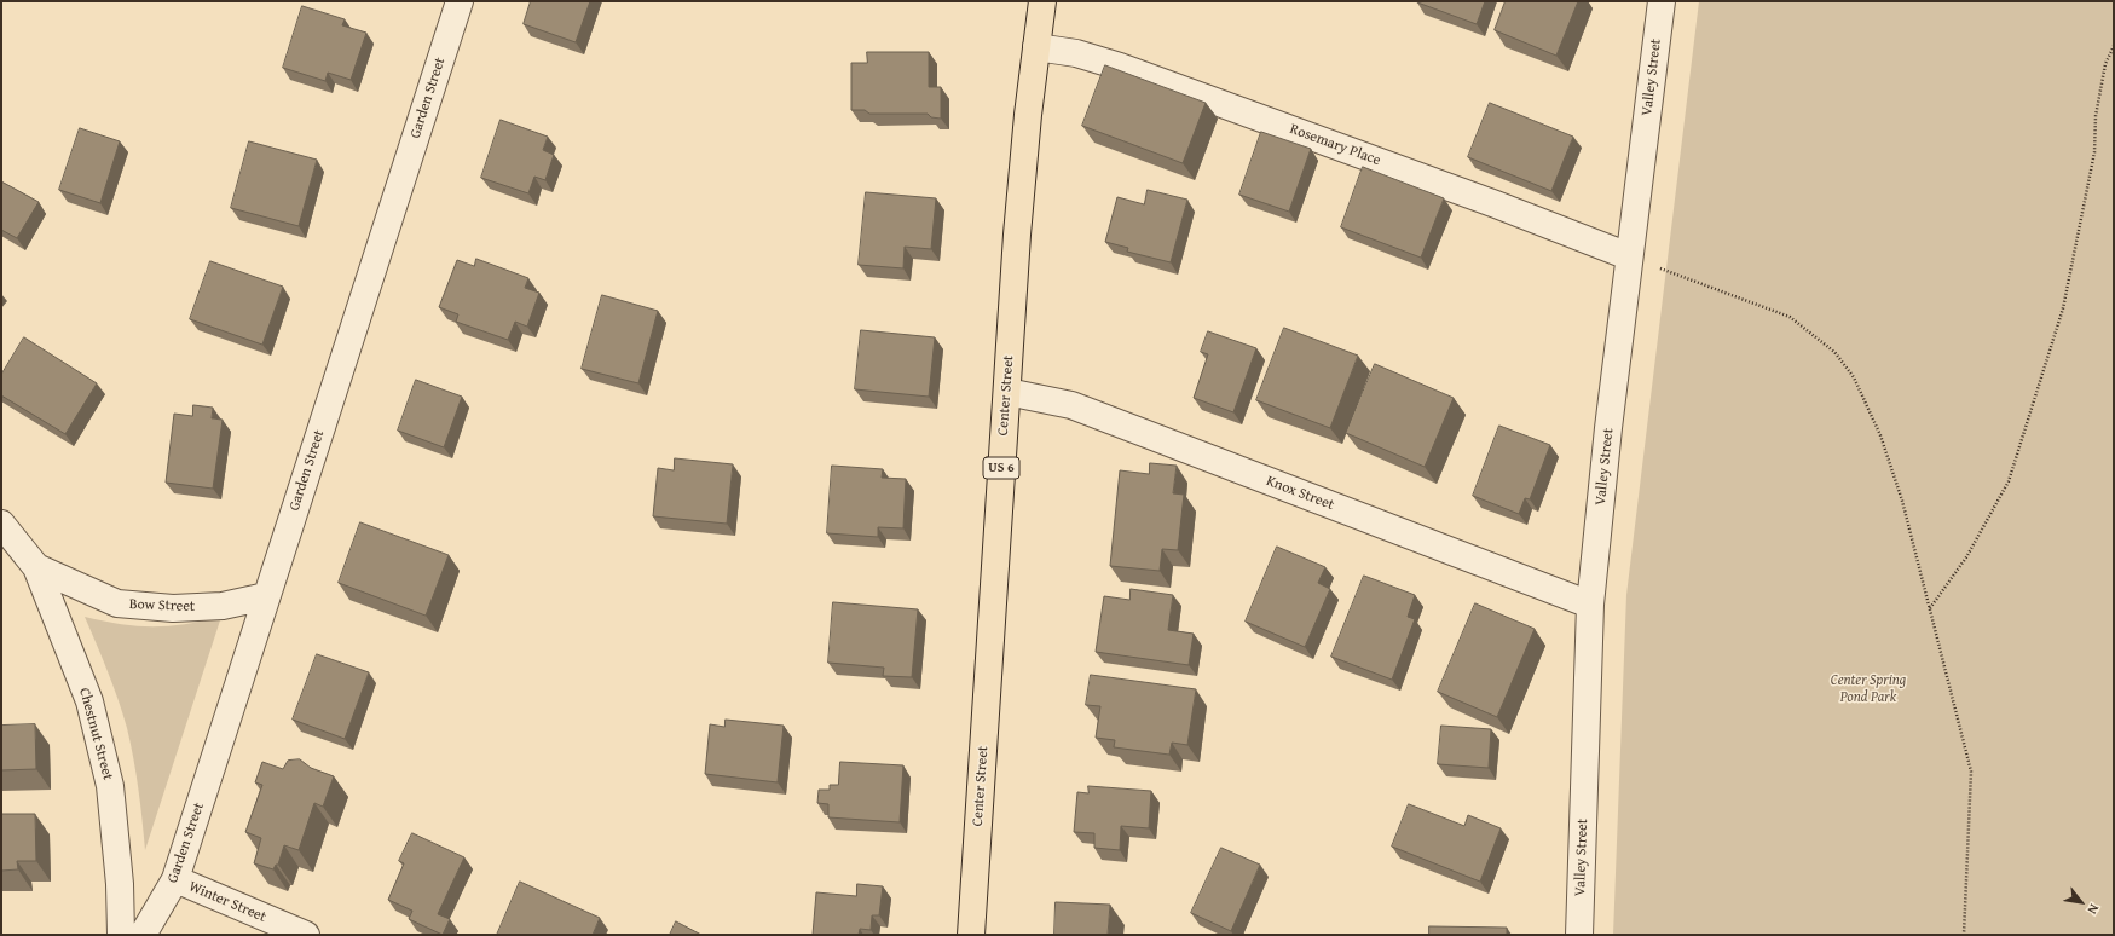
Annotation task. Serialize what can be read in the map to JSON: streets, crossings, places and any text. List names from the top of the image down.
{
  "streets": {
    "main road": ["Center Street", "US 6"],
    "street": [
      "Valley Street",
      "Garden Street",
      "Rosemary Place",
      "Knox Street",
      "Bow Street",
      "Chestnut Street",
      "Winter Street"
    ]
  },
  "crossings": [
    ["Valley Street", "Rosemary Place"],
    ["Valley Street", "Knox Street"],
    ["Garden Street", "Bow Street"],
    ["Garden Street", "Winter Street"],
    ["Rosemary Place", "Center Street"],
    ["Center Street", "Knox Street"],
    ["Bow Street", "Chestnut Street"]
  ],
  "parks": ["Center Spring Pond Park"],
  "north": "bottom right"
}
